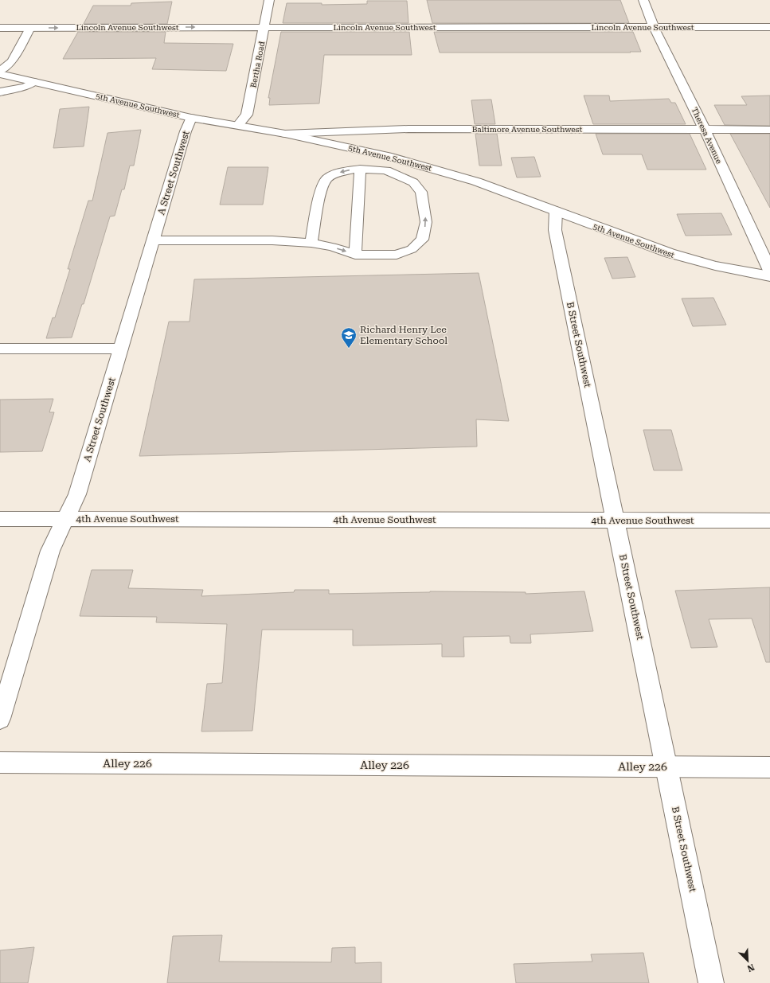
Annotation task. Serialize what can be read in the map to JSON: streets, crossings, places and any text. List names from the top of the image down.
{
  "streets": {
    "street": [
      "Lincoln Avenue Southwest",
      "Bertha Road",
      "5th Avenue Southwest",
      "Baltimore Avenue Southwest",
      "Theresa Avenue",
      "A Street Southwest",
      "B Street Southwest",
      "4th Avenue Southwest"
    ],
    "lane": ["Alley 226"]
  },
  "crossings": [
    ["Lincoln Avenue Southwest", "Bertha Road"],
    ["Lincoln Avenue Southwest", "Theresa Avenue"],
    ["Bertha Road", "5th Avenue Southwest"],
    ["5th Avenue Southwest", "Baltimore Avenue Southwest"],
    ["5th Avenue Southwest", "A Street Southwest"],
    ["5th Avenue Southwest", "B Street Southwest"],
    ["Baltimore Avenue Southwest", "Theresa Avenue"],
    ["A Street Southwest", "4th Avenue Southwest"],
    ["B Street Southwest", "4th Avenue Southwest"],
    ["B Street Southwest", "Alley 226"]
  ],
  "places": {
    "school or university": ["Richard Henry Lee Elementary School"]
  },
  "north": "bottom right"
}
